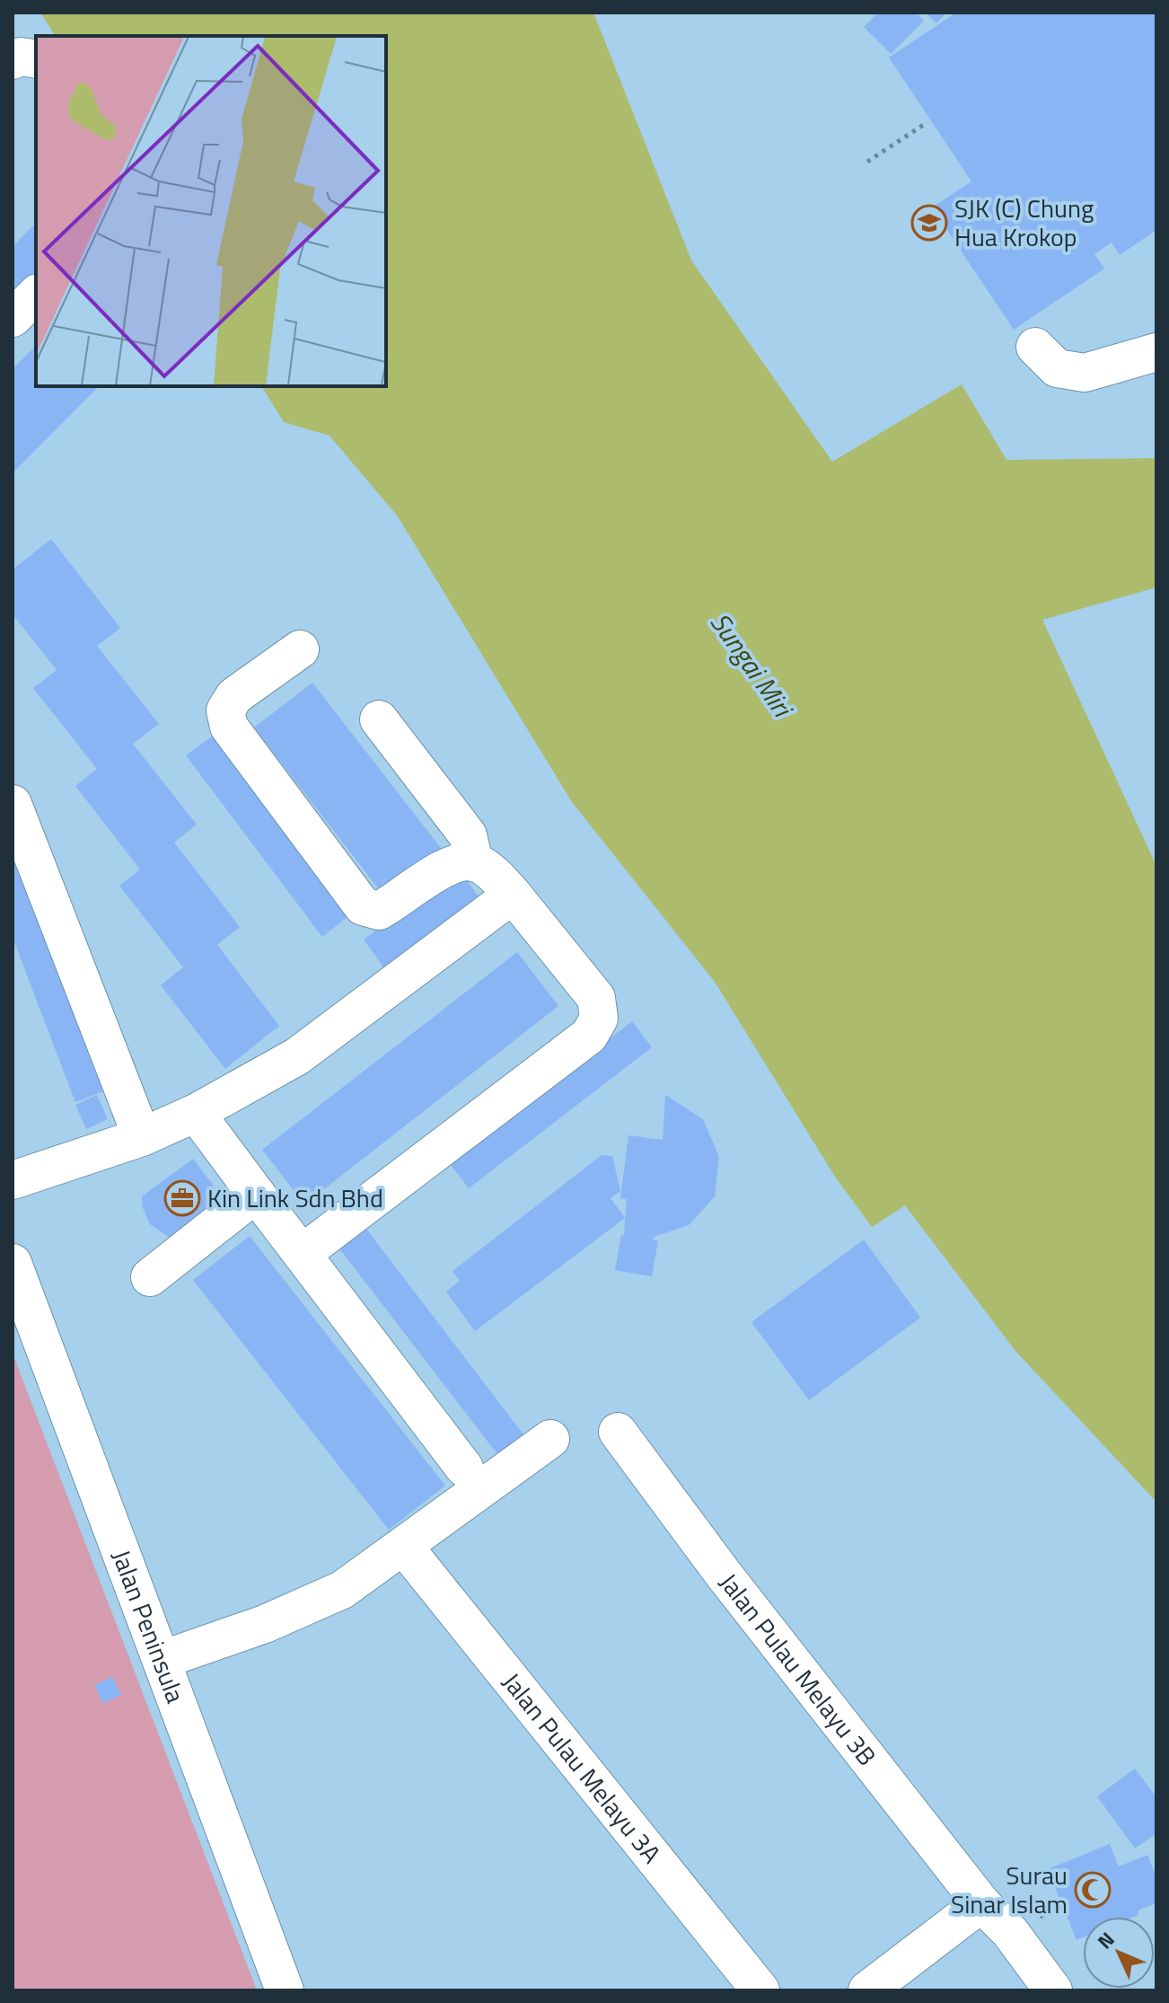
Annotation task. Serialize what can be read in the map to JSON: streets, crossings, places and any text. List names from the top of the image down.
{
  "streets": {
    "street": ["Jalan Peninsula", "Jalan Pulau Melayu 3B", "Jalan Pulau Melayu 3A"]
  },
  "water": ["Sungai Miri"],
  "places": {
    "school or university": ["SJK (C) Chung Hua Krokop"],
    "office": ["Kin Link Sdn Bhd"],
    "mosque": ["Surau Sinar Islam"]
  },
  "north": "top left"
}
